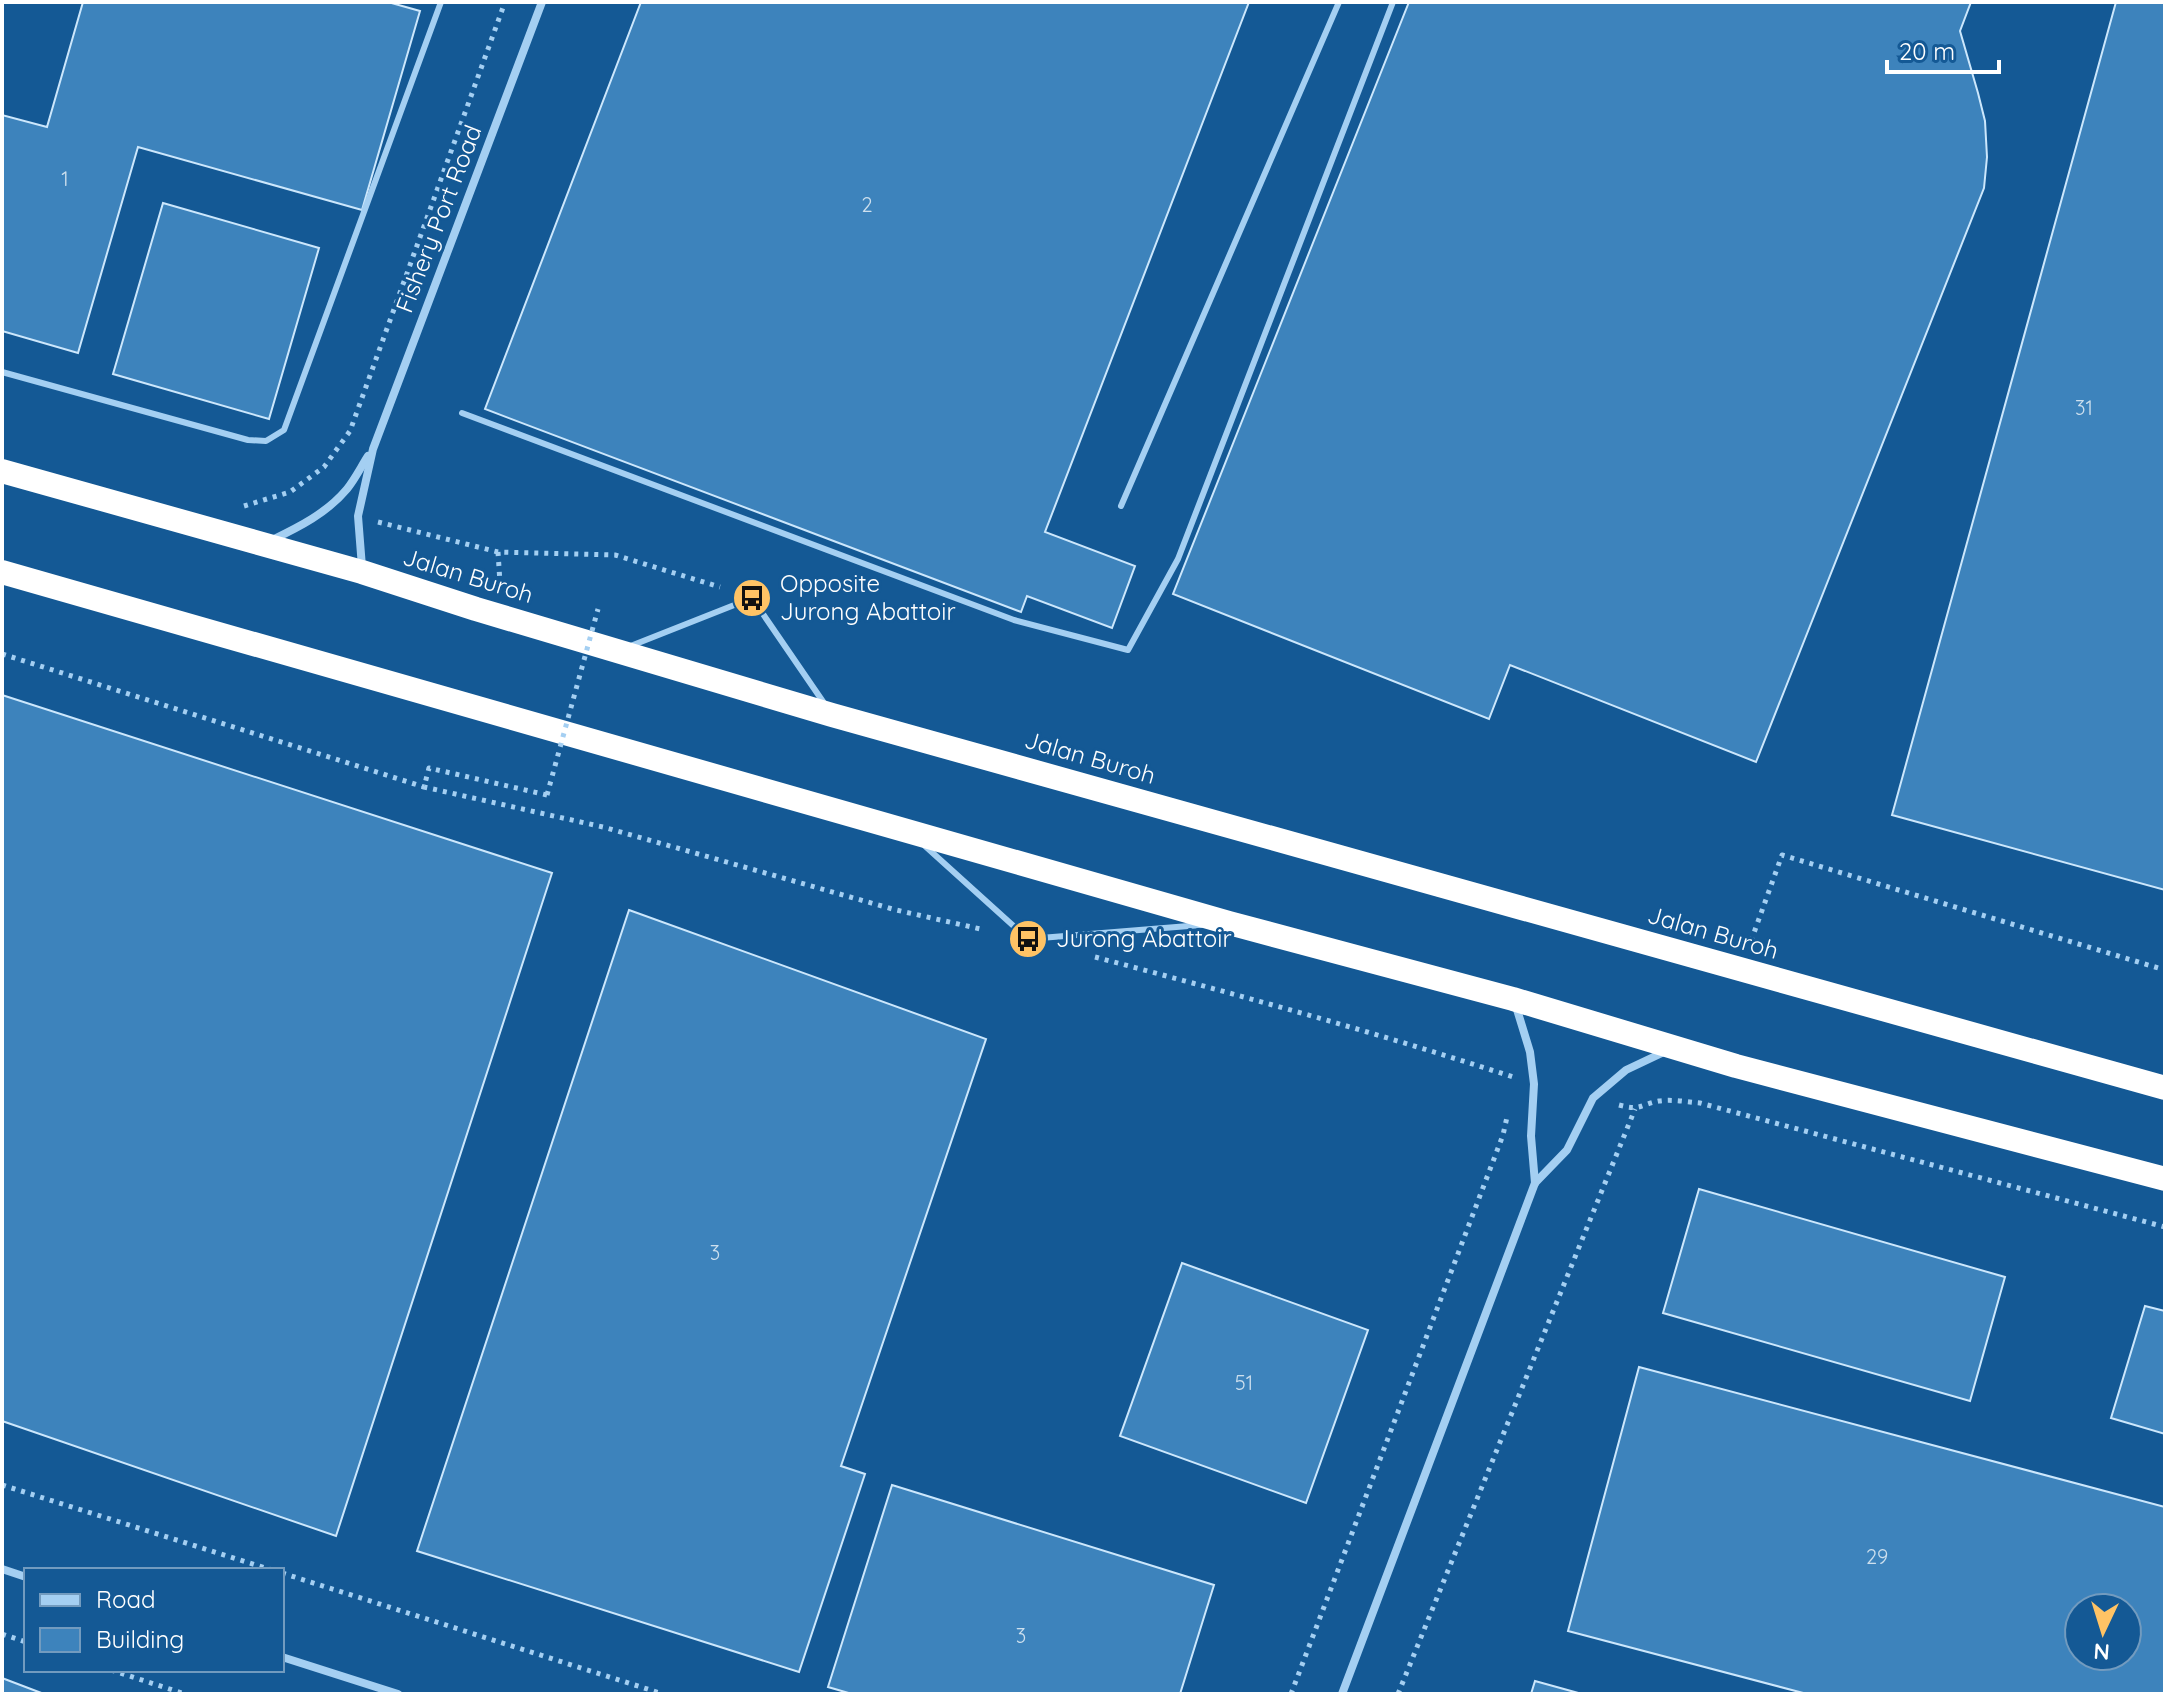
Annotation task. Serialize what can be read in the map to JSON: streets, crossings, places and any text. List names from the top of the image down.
{
  "streets": {
    "highway": ["Jalan Buroh"],
    "street": ["Fishery Port Road"]
  },
  "crossings": [
    ["Fishery Port Road", "Jalan Buroh"]
  ],
  "places": {
    "bus stop": ["Opposite Jurong Abattoir", "Jurong Abattoir"]
  },
  "house_numbers": [
    "1",
    "2",
    "31",
    "3",
    "51",
    "29",
    "3"
  ],
  "legend": ["Road", "Building"],
  "scale_bar": "20 m",
  "north": "bottom"
}
